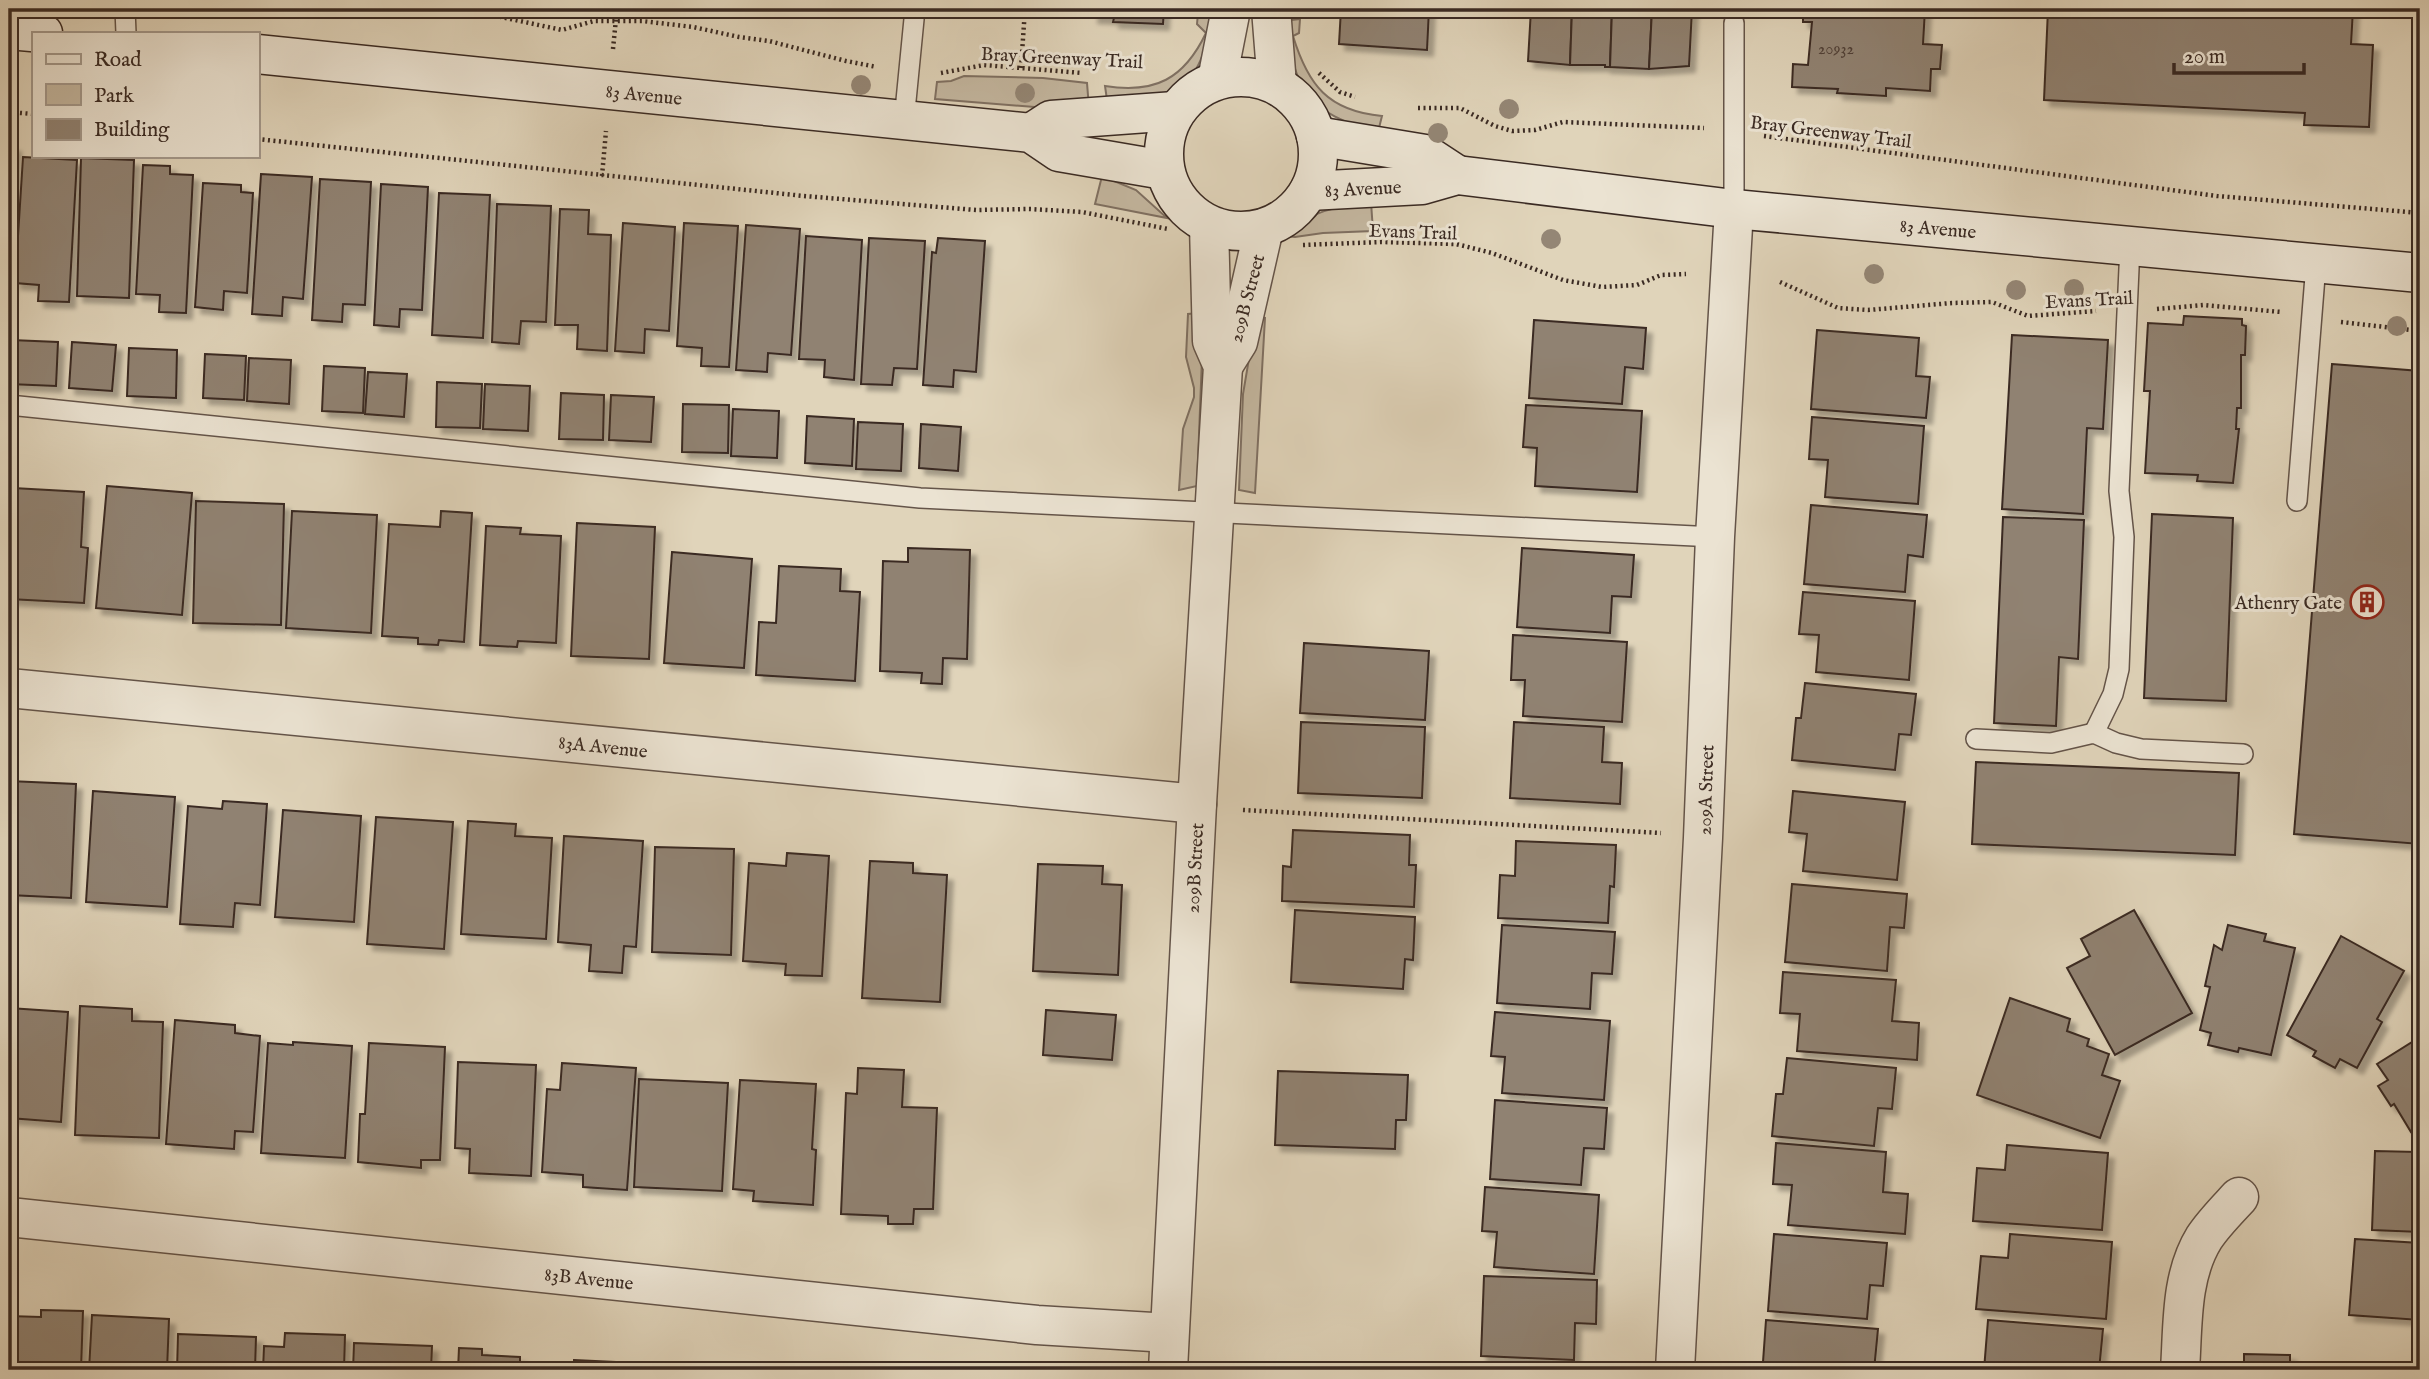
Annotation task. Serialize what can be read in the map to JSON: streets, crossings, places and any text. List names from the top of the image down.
{
  "streets": {
    "street": [
      "83 Avenue",
      "209B Street",
      "83A Avenue",
      "209A Street",
      "83B Avenue"
    ],
    "path": ["Bray Greenway Trail", "Evans Trail"]
  },
  "crossings": [
    ["83 Avenue", "Evans Trail"],
    ["83 Avenue", "209B Street"],
    ["83 Avenue", "209A Street"],
    ["Evans Trail", "209B Street"],
    ["209B Street", "83A Avenue"],
    ["209B Street", "83B Avenue"]
  ],
  "places": {
    "building": ["Athenry Gate"]
  },
  "house_numbers": ["20932"],
  "legend": ["Road", "Park", "Building"],
  "scale_bar": "20 m"
}
